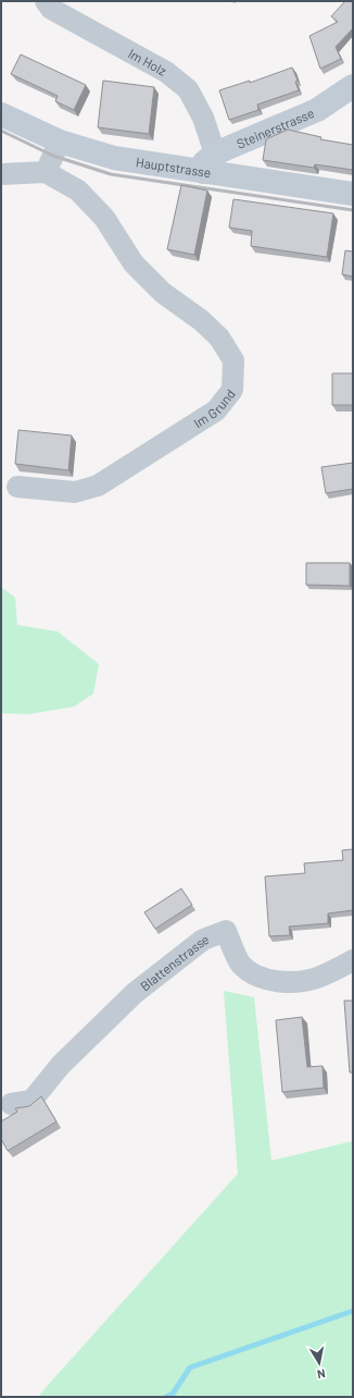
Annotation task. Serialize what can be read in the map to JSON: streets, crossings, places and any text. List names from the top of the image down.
{
  "streets": {
    "street": [
      "Im Holz",
      "Steinerstrasse",
      "Hauptstrasse",
      "Im Grund",
      "Blattenstrasse"
    ]
  },
  "crossings": [
    ["Im Holz", "Steinerstrasse"],
    ["Im Holz", "Hauptstrasse"],
    ["Steinerstrasse", "Hauptstrasse"]
  ],
  "north": "bottom"
}
